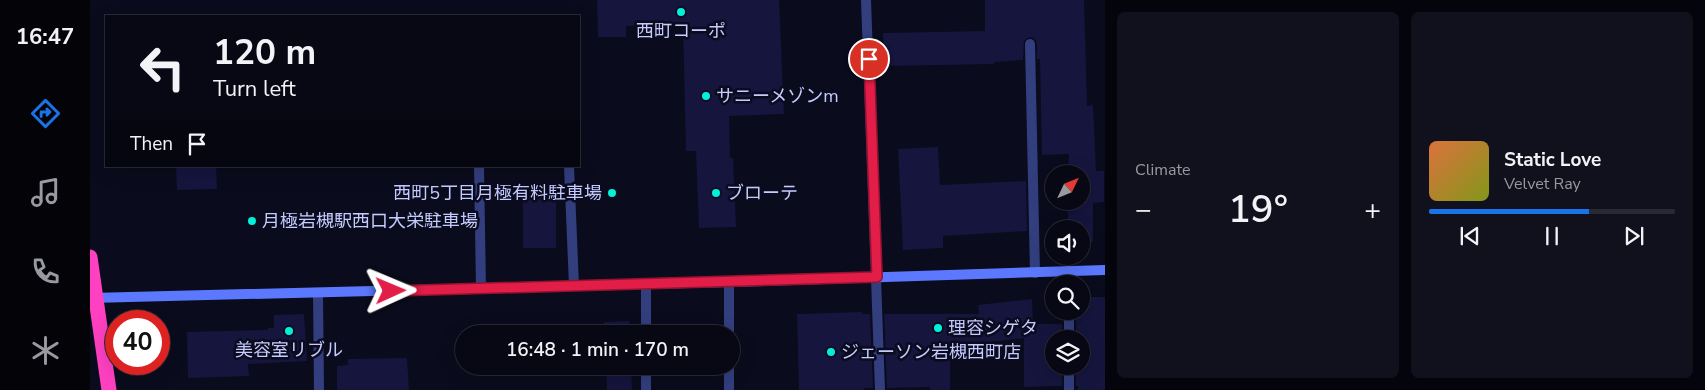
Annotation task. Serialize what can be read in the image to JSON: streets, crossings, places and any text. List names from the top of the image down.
{
  "places": [
    "西町コーポ",
    "サニーメゾンm",
    "西町5丁目月極有料駐車場",
    "ブローテ",
    "月極岩槻駅西口大栄駐車場",
    "理容シゲタ",
    "美容室リブル",
    "ジェーソン岩槻西町店"
  ],
  "north": "top right",
  "page": {
    "tabs": "16:47",
    "tile": "Climate",
    "turn": ["120 m", "Turn left"],
    "then": "Then",
    "song": ["Static Love", "Velvet Ray"],
    "heat": ["−", "19°", "+"],
    "limit": "40",
    "trip": "16:48 · 1 min · 170 m"
  }
}
